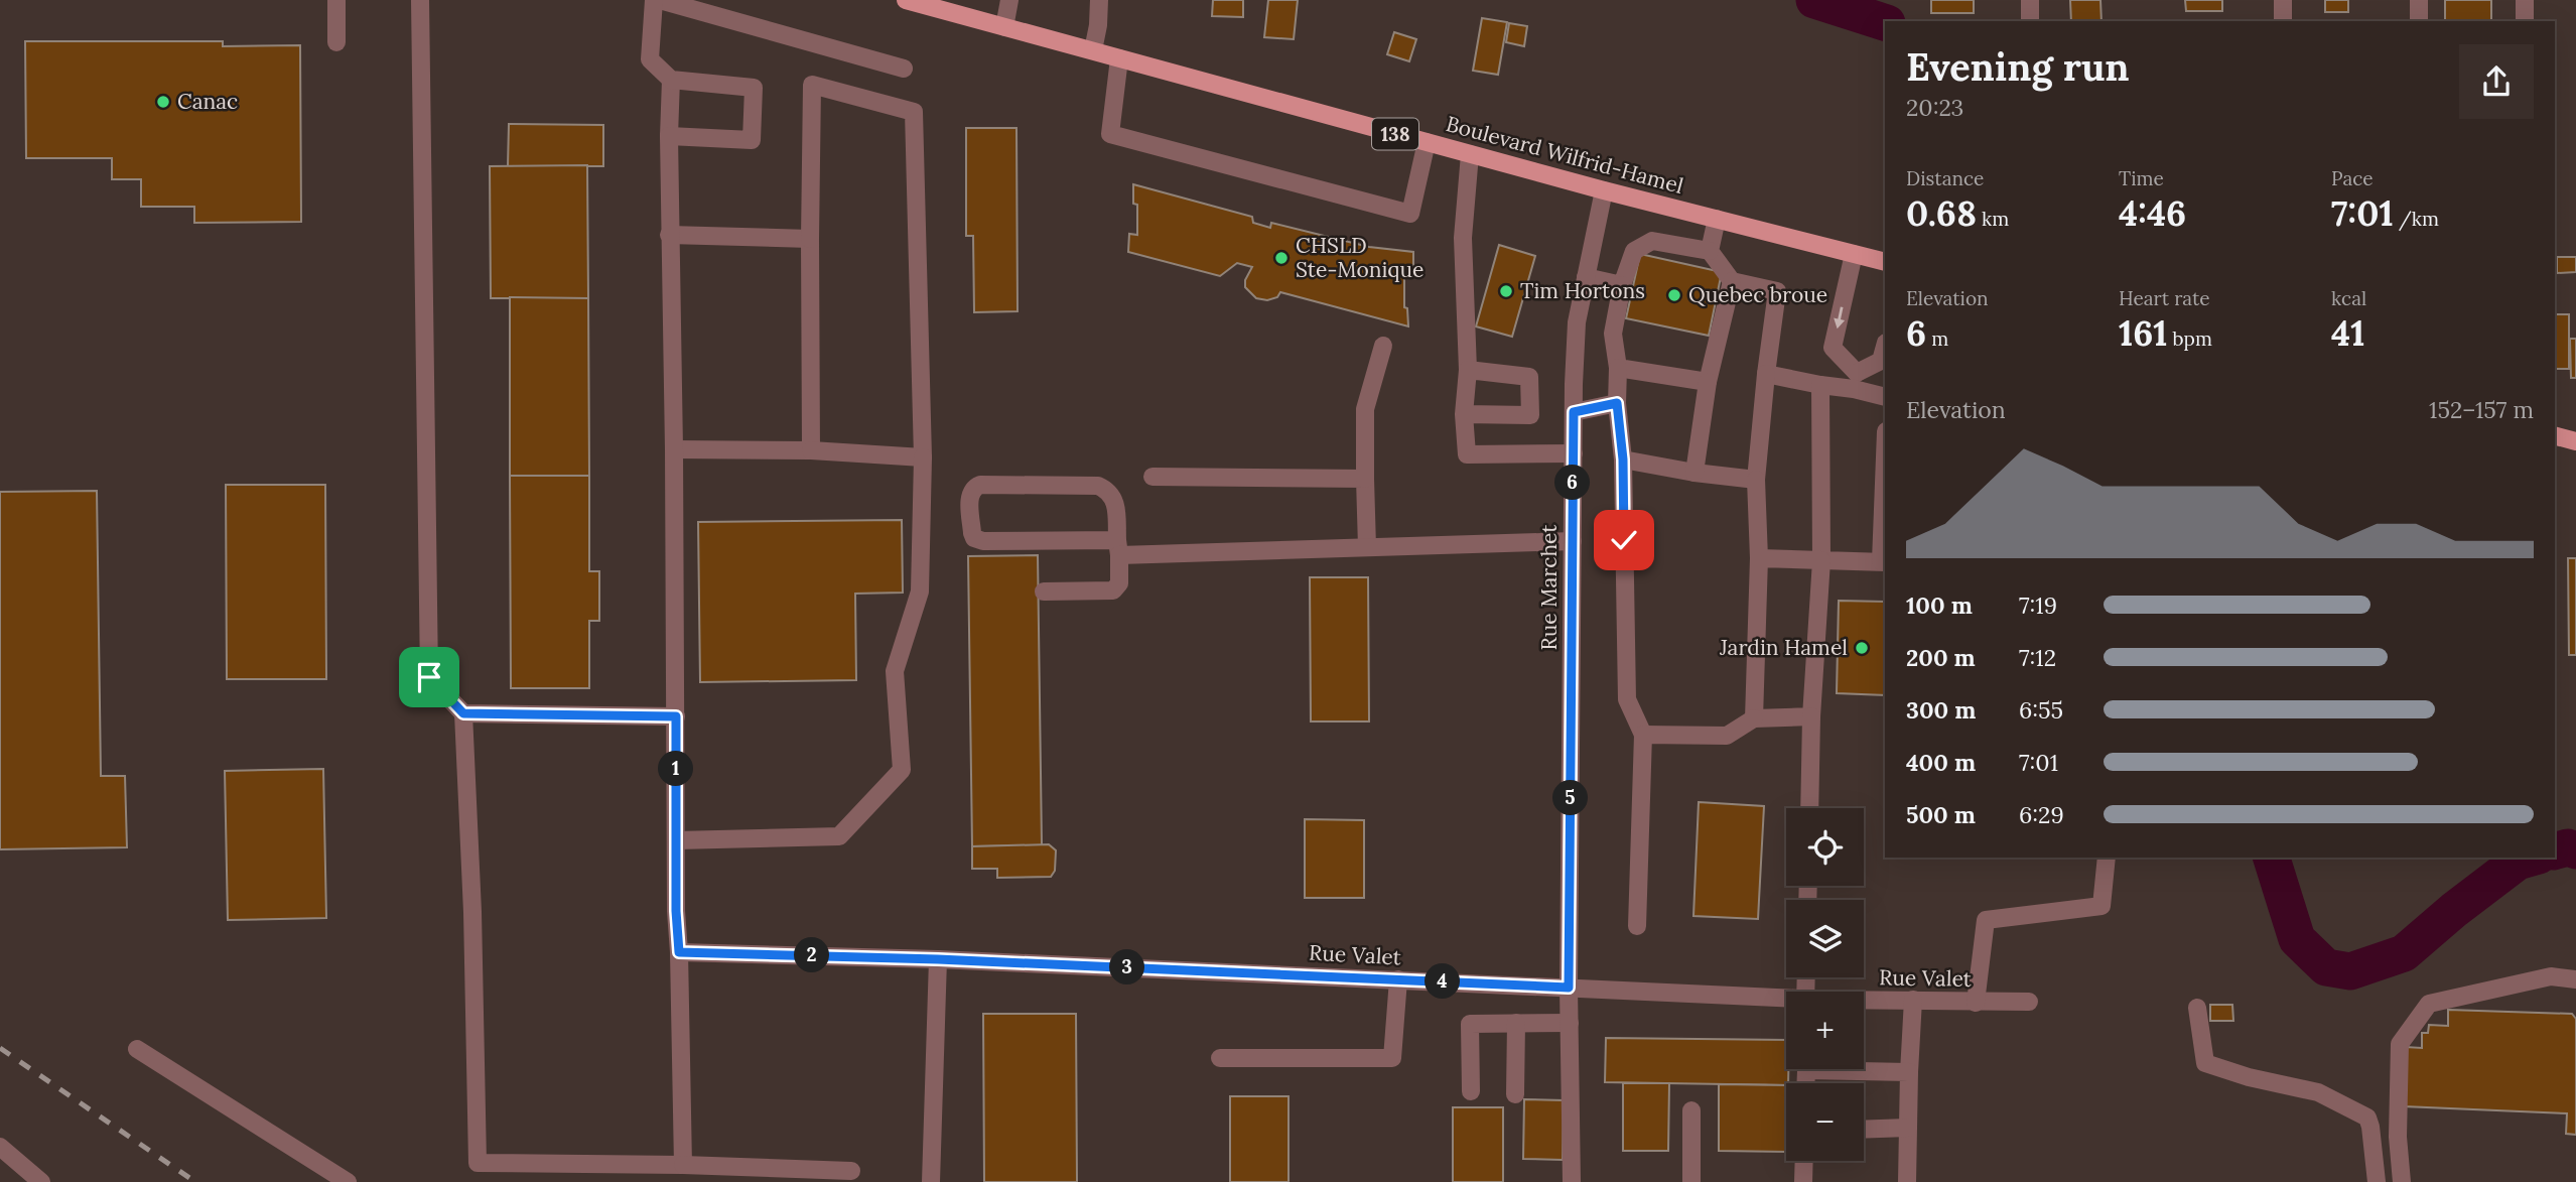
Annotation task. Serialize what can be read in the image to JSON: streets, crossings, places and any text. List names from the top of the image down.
{
  "streets": {
    "main road": ["138", "Boulevard Wilfrid-Hamel"],
    "street": ["Rue Marchet", "Rue Valet"]
  },
  "crossings": [
    ["Boulevard Wilfrid-Hamel", "Rue Marchet"],
    ["Rue Marchet", "Rue Valet"]
  ],
  "places": [
    "Canac",
    "CHSLD Ste-Monique",
    "Tim Hortons",
    "Quebec broue",
    "Jardin Hamel"
  ],
  "page": {
    "heading": ["Evening run", "20:23"],
    "stats": [
      ["Distance", "0.68 km"],
      ["Time", "4:46"],
      ["Pace", "7:01 /km"],
      ["Elevation", "6 m"],
      ["Heart rate", "161 bpm"],
      ["kcal", "41"]
    ],
    "chart": ["Elevation", "152–157 m"],
    "pins": [
      "6",
      "1",
      "5",
      "2",
      "3",
      "4"
    ],
    "list": [
      {
        "name": "100 m",
        "note": "7:19"
      },
      {
        "name": "200 m",
        "note": "7:12"
      },
      {
        "name": "300 m",
        "note": "6:55"
      },
      {
        "name": "400 m",
        "note": "7:01"
      },
      {
        "name": "500 m",
        "note": "6:29"
      }
    ],
    "map_buttons": ["+", "−"]
  }
}
